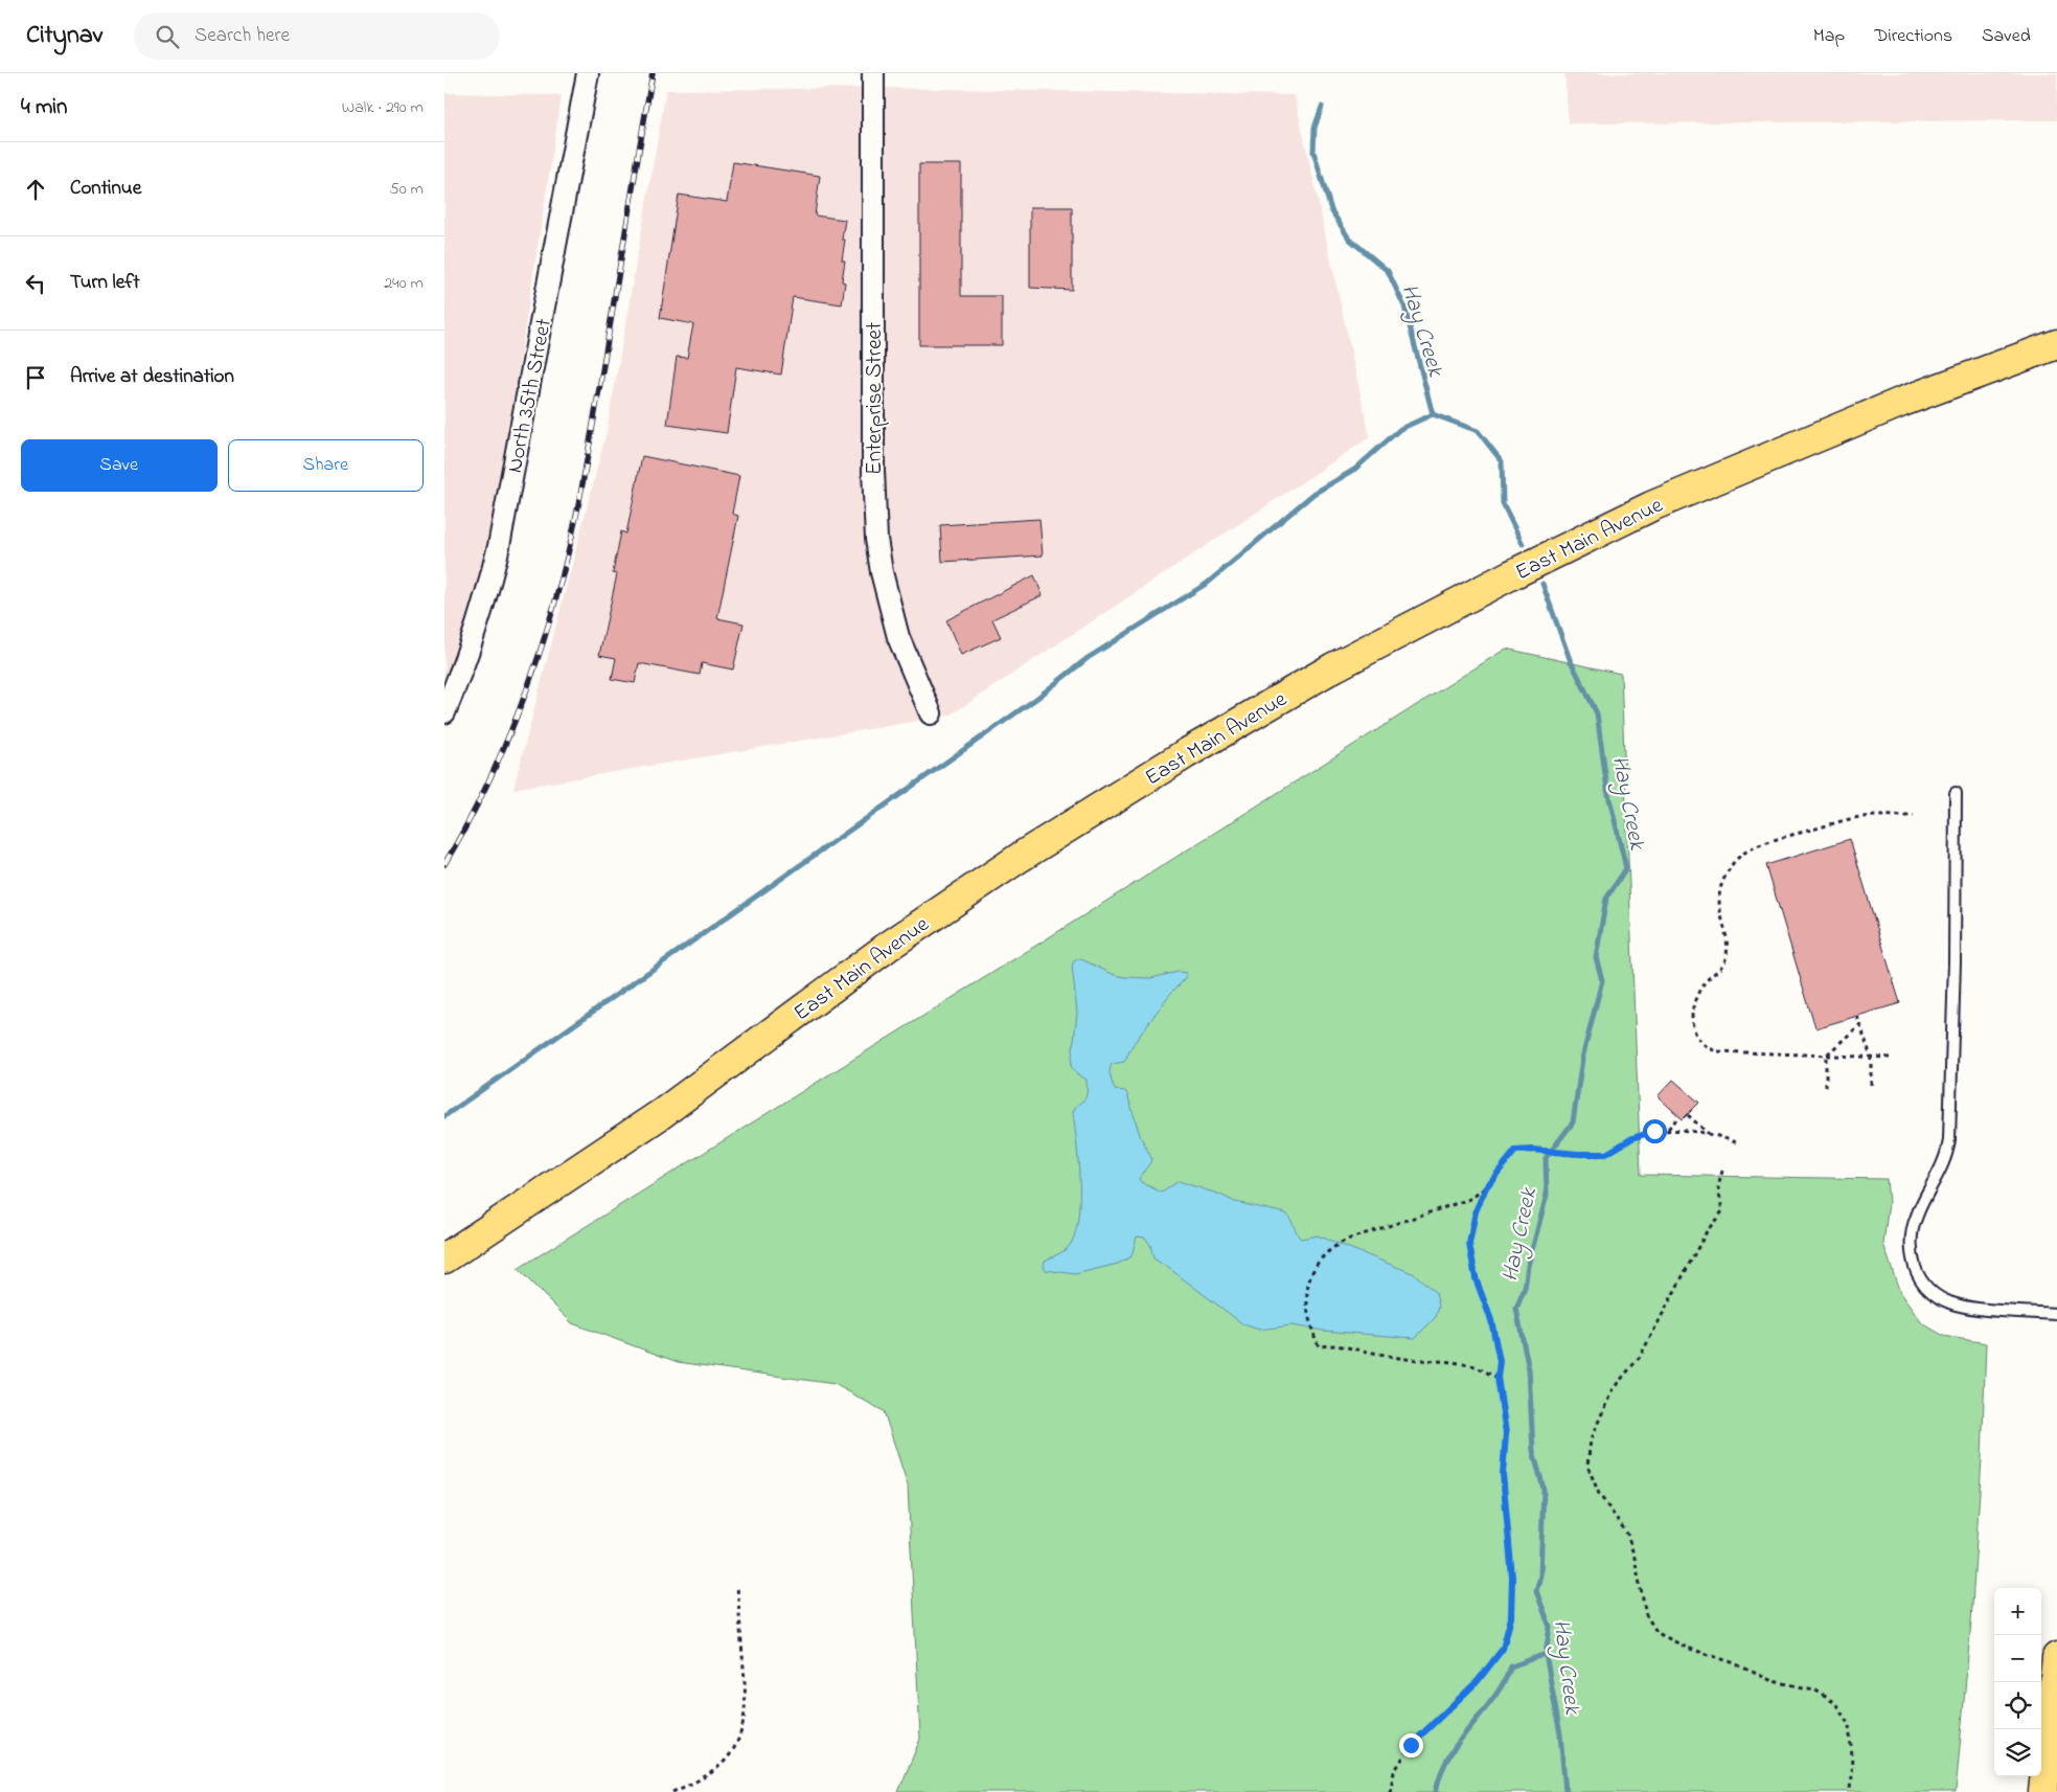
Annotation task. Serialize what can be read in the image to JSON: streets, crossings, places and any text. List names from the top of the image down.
{
  "streets": {
    "main road": ["East Main Avenue"],
    "street": ["North 35th Street", "Enterprise Street"]
  },
  "water": ["Hay Creek"],
  "page": {
    "header": "Citynav",
    "search": "Search here",
    "nav": ["Map", "Directions", "Saved"],
    "heading": ["4 min", "Walk · 290 m"],
    "list": [
      ["Continue", "50 m"],
      ["Turn left", "240 m"],
      "Arrive at destination"
    ],
    "buttons": ["Save", "Share"],
    "map_buttons": ["+", "−"]
  }
}
